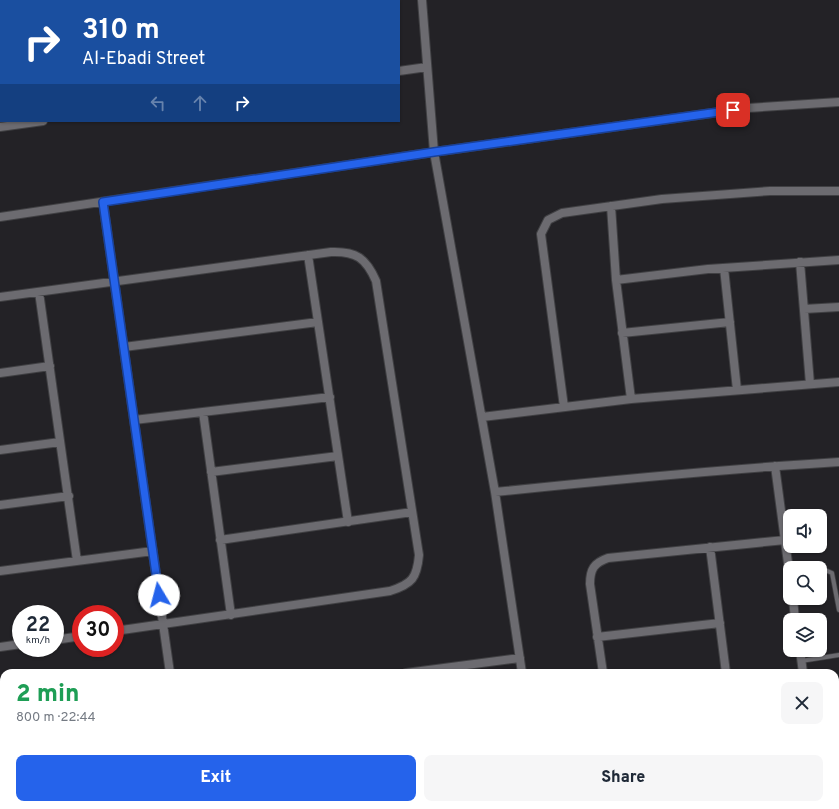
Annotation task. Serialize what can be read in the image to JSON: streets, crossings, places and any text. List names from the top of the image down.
{
  "page": {
    "turn": ["310 m", "Al-Ebadi Street"],
    "speed": "22 km/h",
    "limit": "30",
    "heading": ["2 min", "800 m · 22:44"],
    "buttons": ["Exit", "Share"]
  }
}
